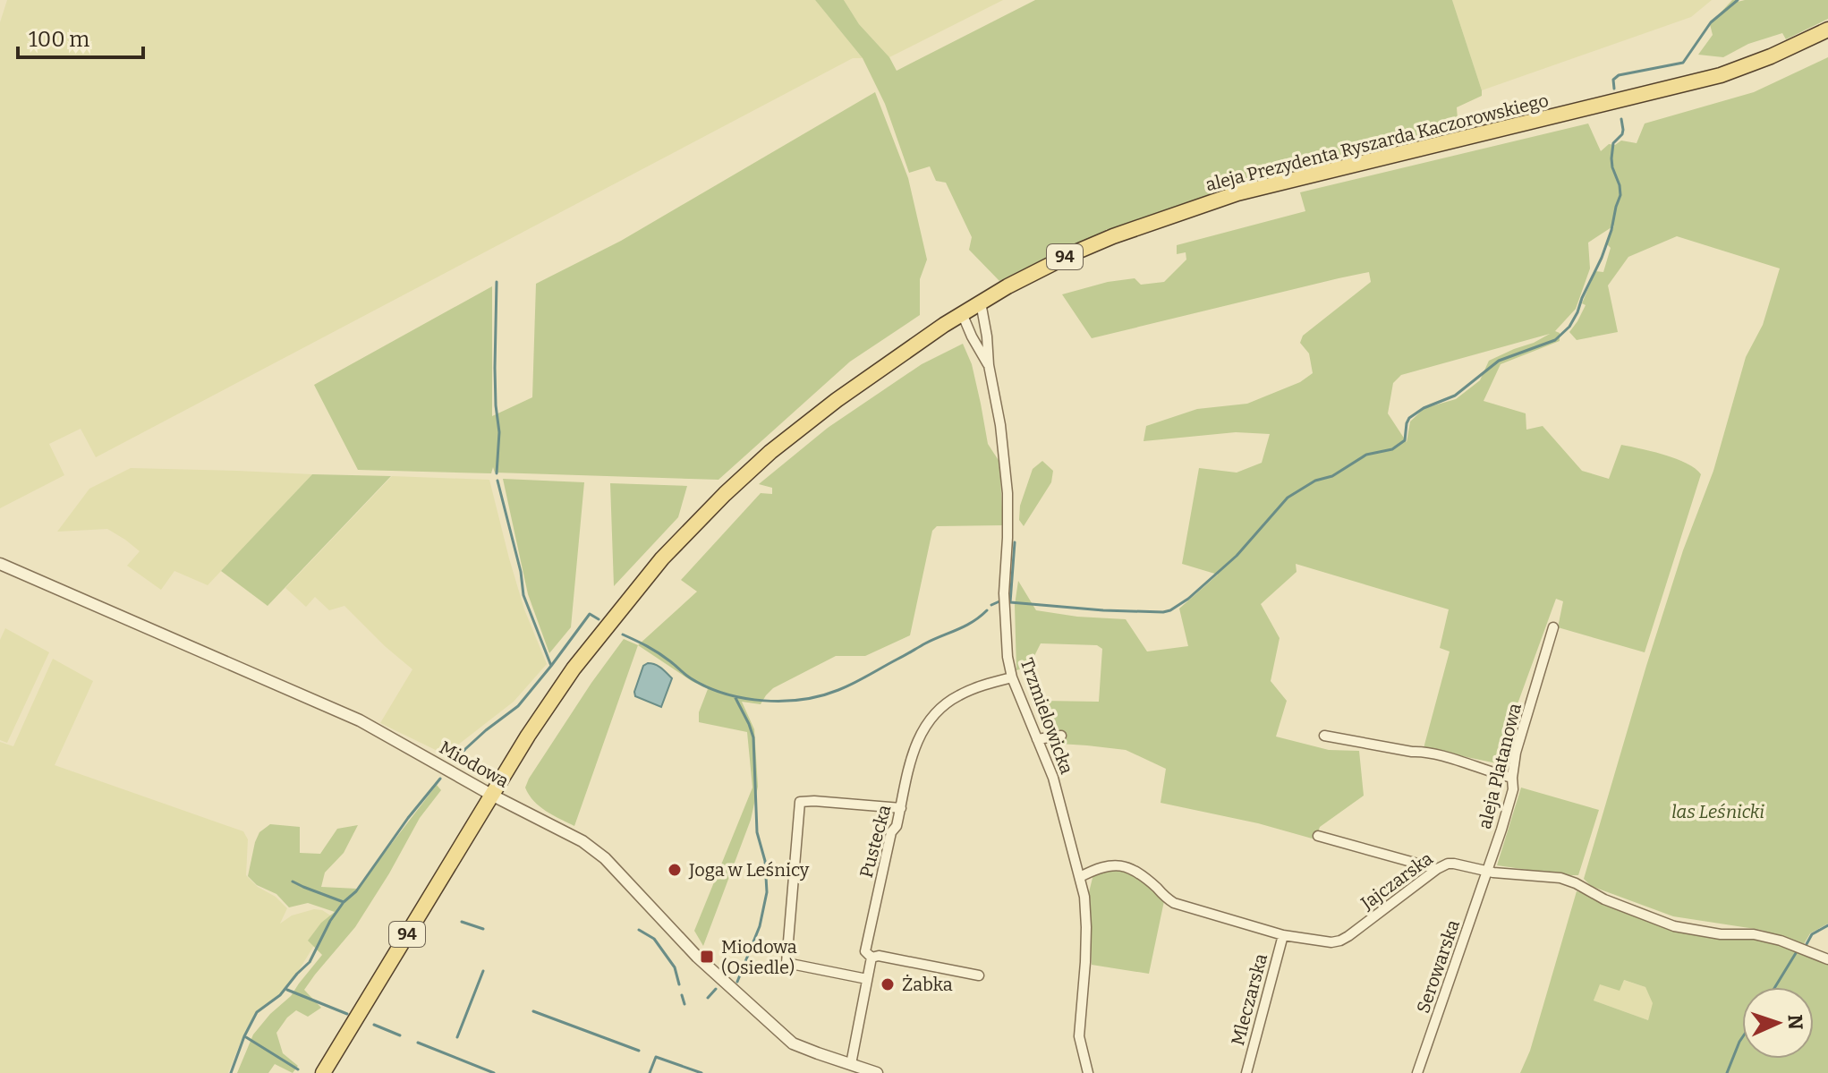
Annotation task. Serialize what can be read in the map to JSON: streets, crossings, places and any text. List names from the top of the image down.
{
  "streets": {
    "main road": ["aleja Prezydenta Ryszarda Kaczorowskiego", "94"],
    "street": [
      "Trzmielowicka",
      "Miodowa",
      "aleja Platanowa",
      "Pustecka",
      "Jajczarska",
      "Serowarska",
      "Mleczarska"
    ]
  },
  "crossings": [
    ["aleja Prezydenta Ryszarda Kaczorowskiego", "Trzmielowicka"],
    ["aleja Prezydenta Ryszarda Kaczorowskiego", "Miodowa"],
    ["Trzmielowicka", "Pustecka"],
    ["Trzmielowicka", "Jajczarska"],
    ["Miodowa", "Pustecka"],
    ["aleja Platanowa", "Jajczarska"],
    ["aleja Platanowa", "Serowarska"],
    ["Jajczarska", "Serowarska"],
    ["Jajczarska", "Mleczarska"]
  ],
  "parks": ["las Leśnicki"],
  "places": {
    "other": ["Joga w Leśnicy", "Żabka"],
    "transit": ["Miodowa (Osiedle)"]
  },
  "scale_bar": "100 m",
  "north": "right"
}
